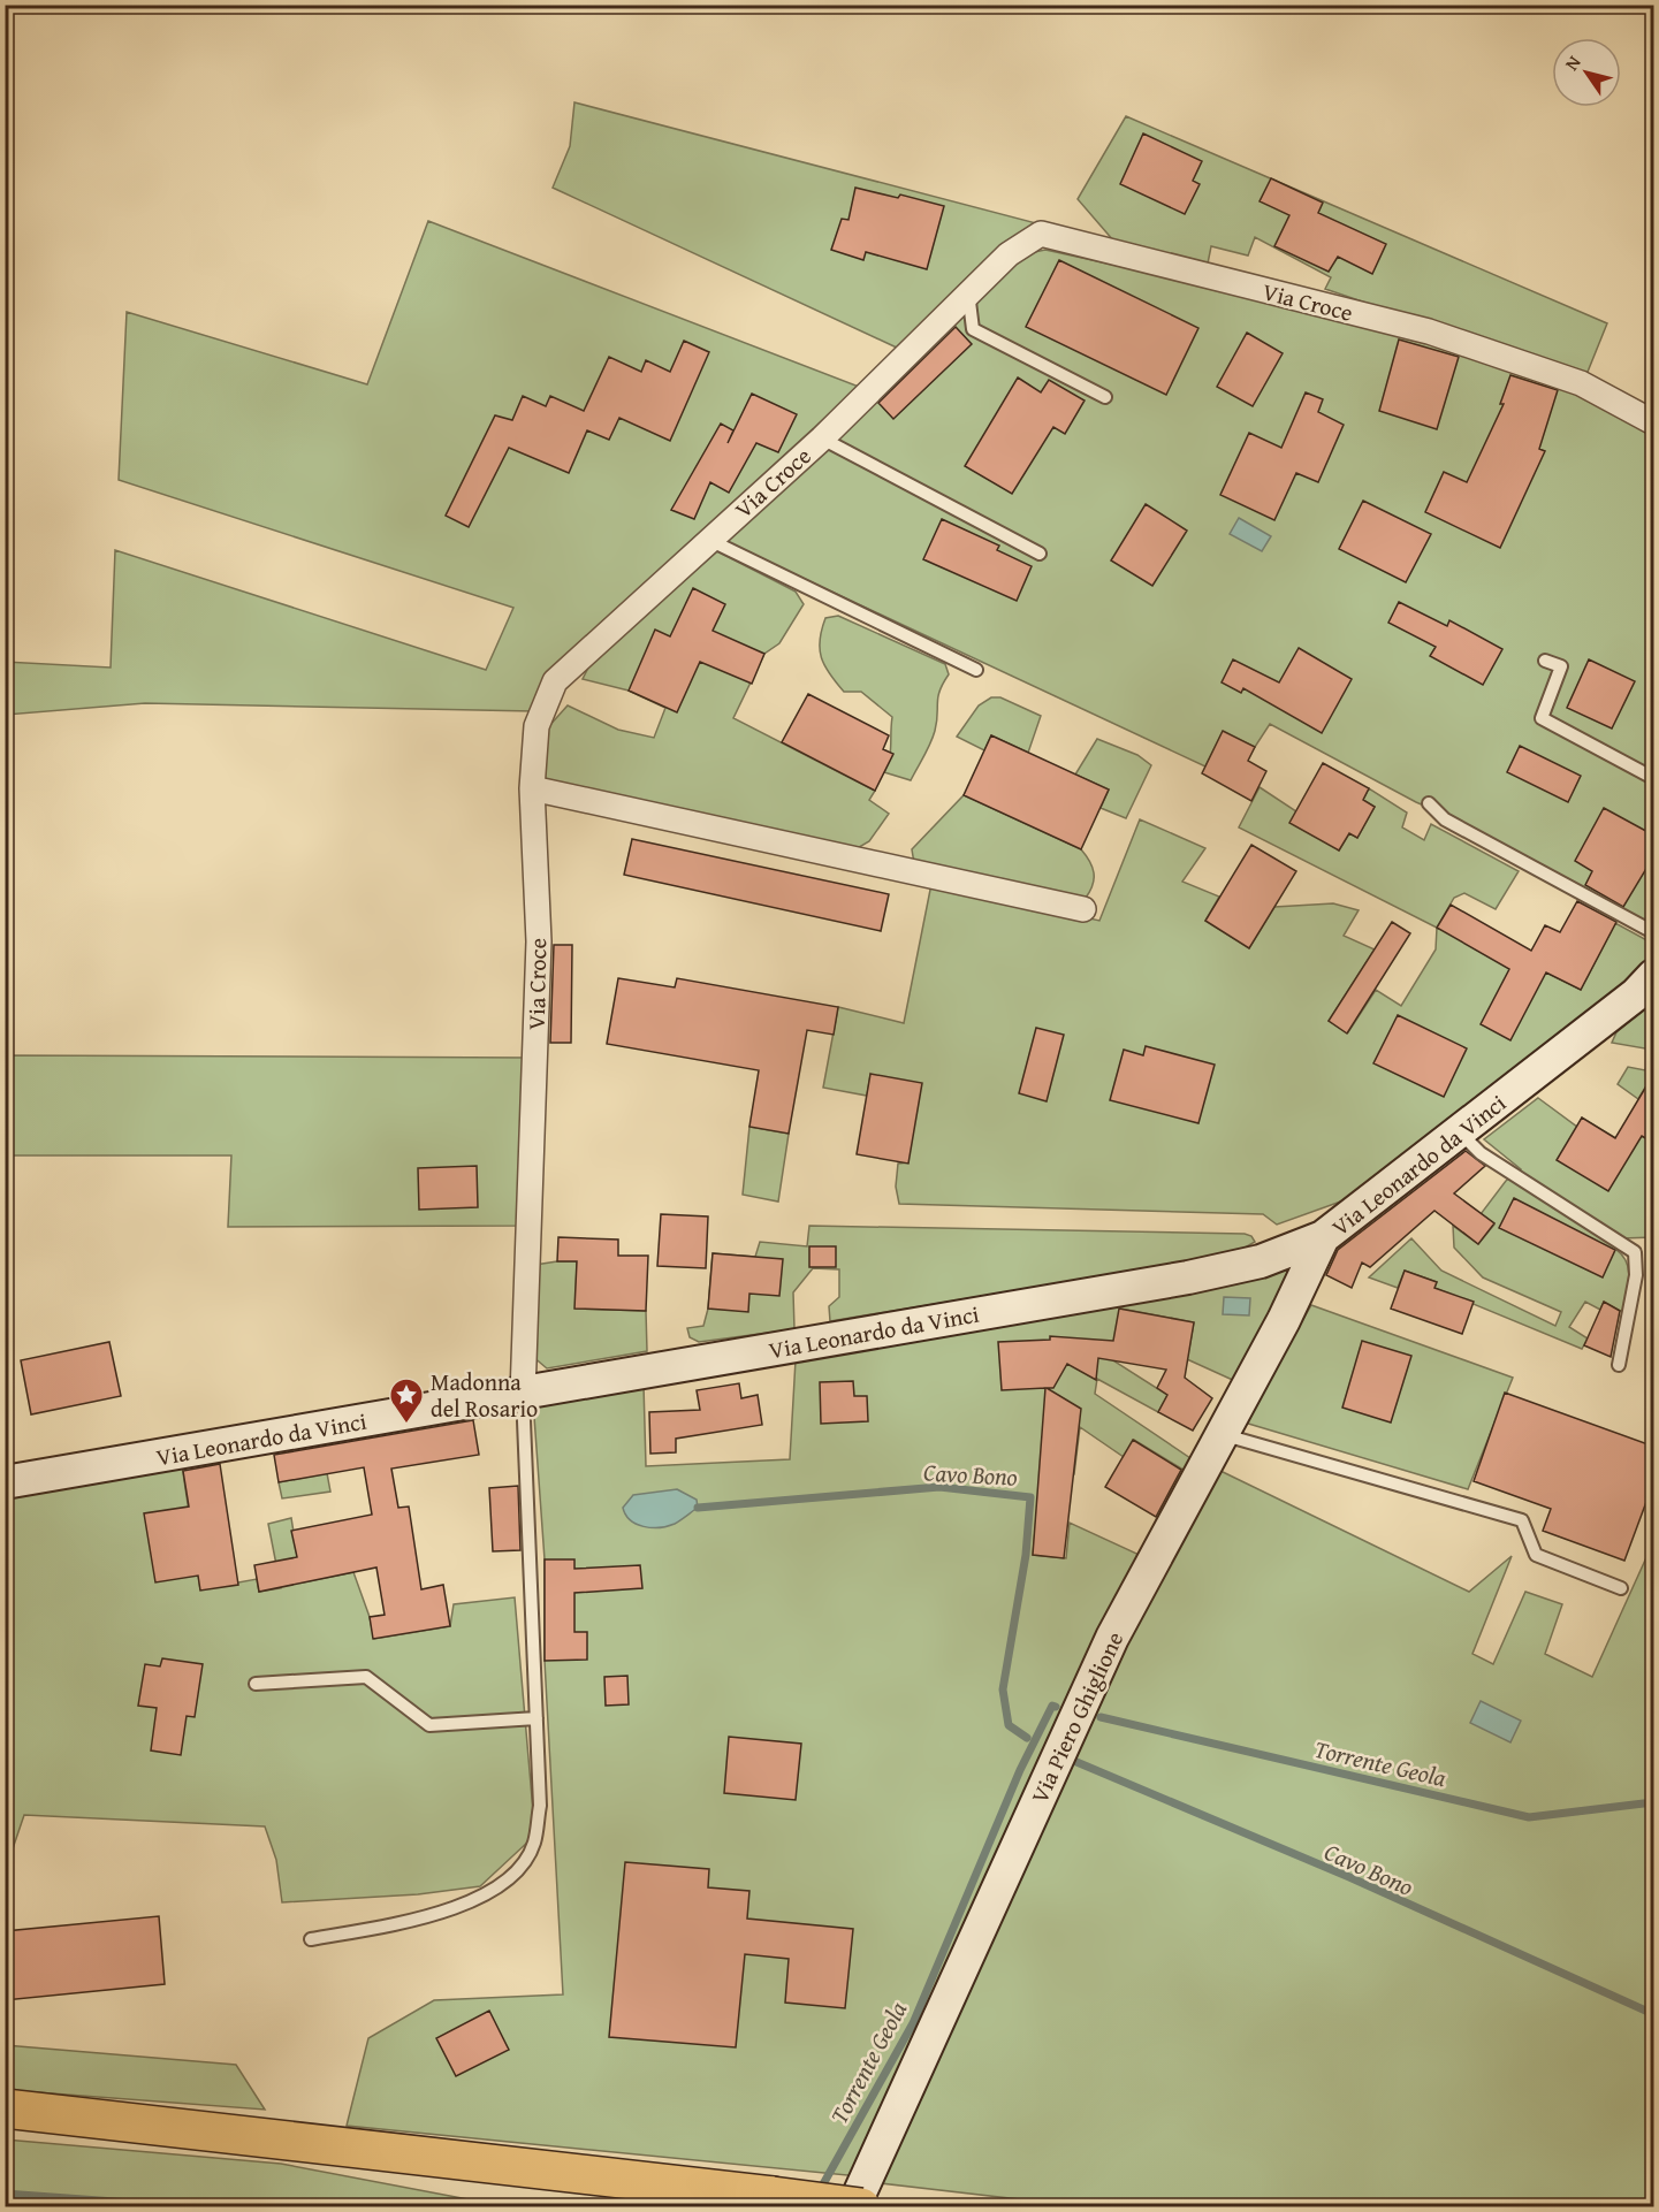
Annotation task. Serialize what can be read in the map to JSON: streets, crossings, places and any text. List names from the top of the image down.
{
  "streets": {
    "street": ["Via Croce", "Via Leonardo da Vinci", "Via Piero Ghiglione"]
  },
  "crossings": [
    ["Via Croce", "Via Leonardo da Vinci"],
    ["Via Leonardo da Vinci", "Via Piero Ghiglione"]
  ],
  "water": ["Cavo Bono", "Torrente Geola"],
  "places": {
    "place": ["Madonna del Rosario"]
  },
  "north": "top left"
}
